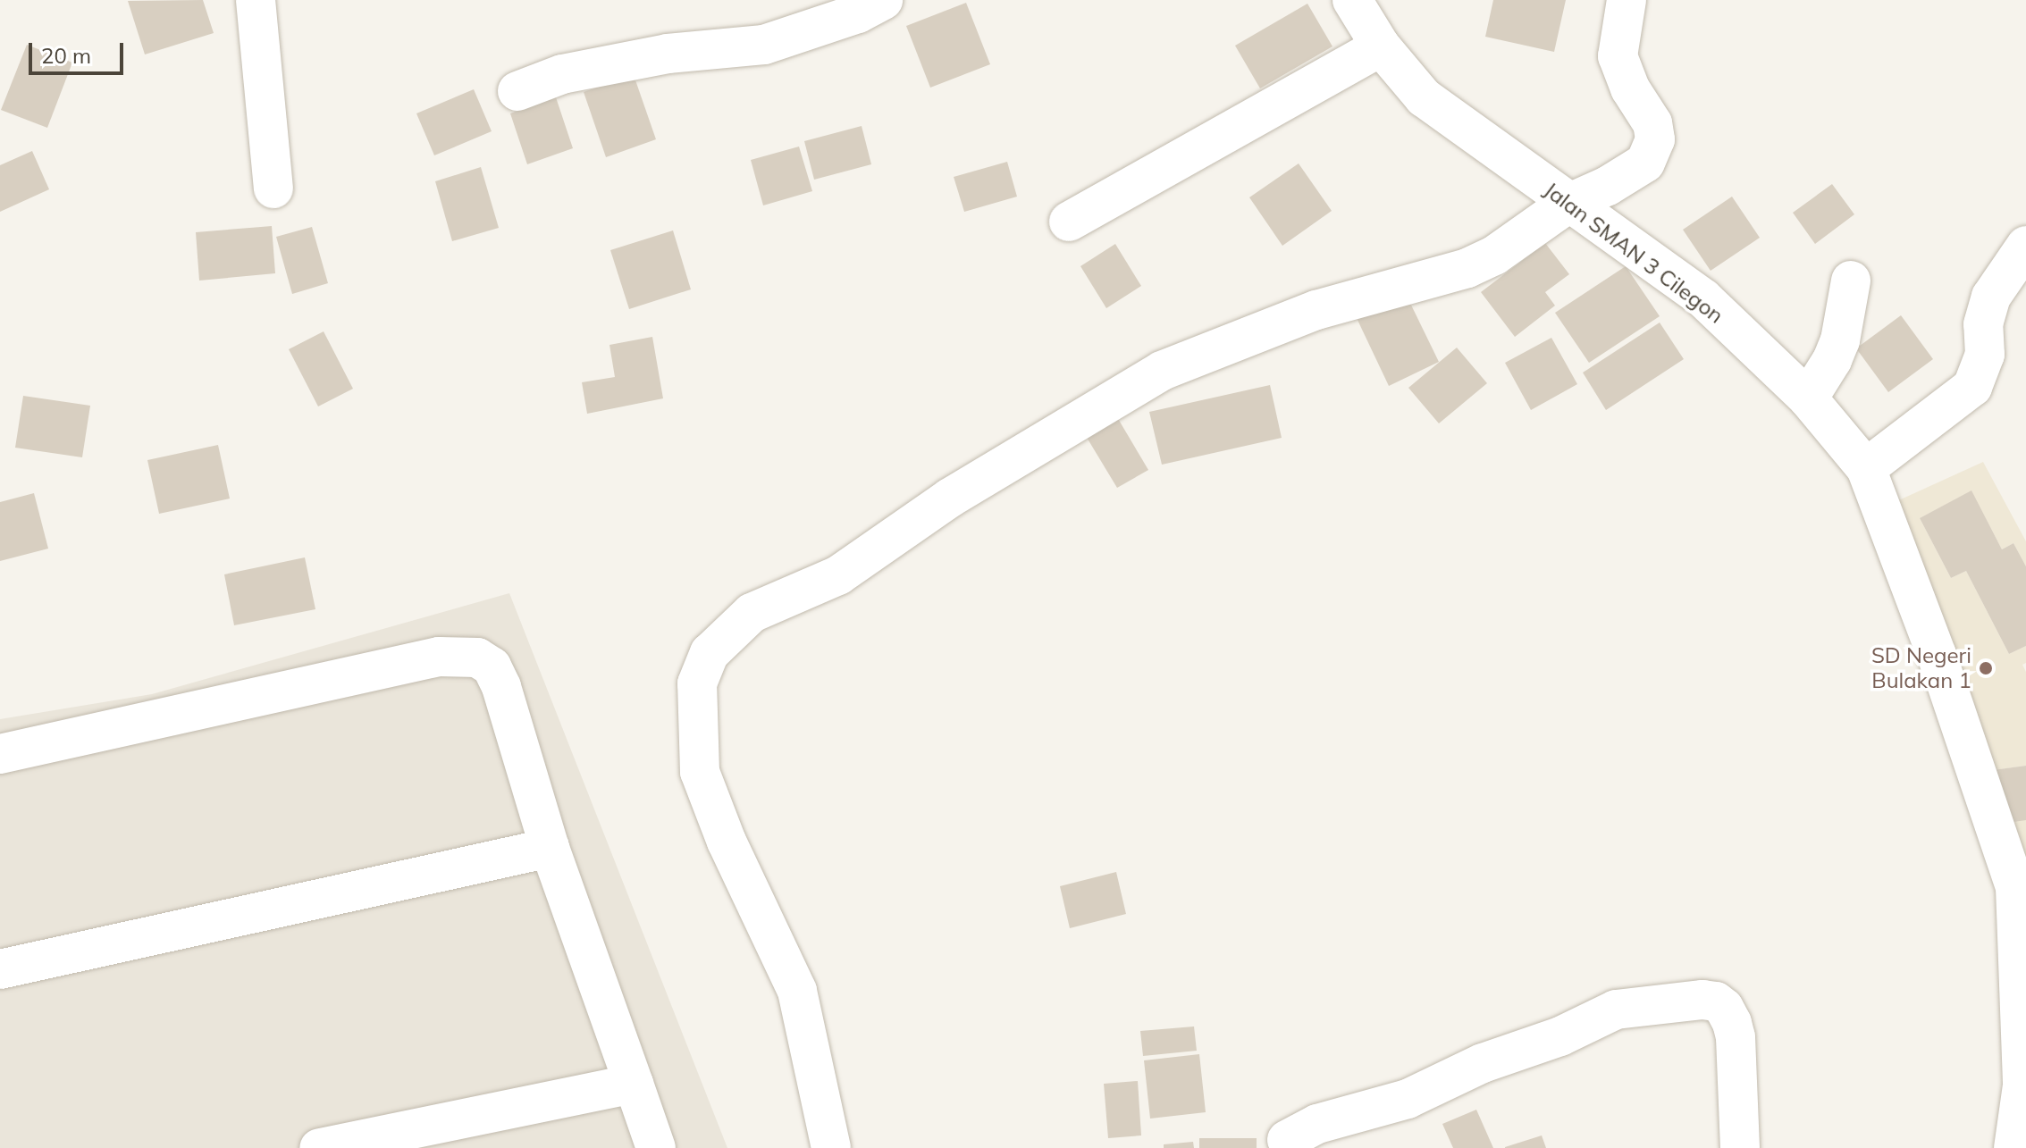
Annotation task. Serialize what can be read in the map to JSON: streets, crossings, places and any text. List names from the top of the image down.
{
  "streets": {
    "street": ["Jalan SMAN 3 Cilegon"]
  },
  "places": ["SD Negeri Bulakan 1"],
  "scale_bar": "20 m"
}
